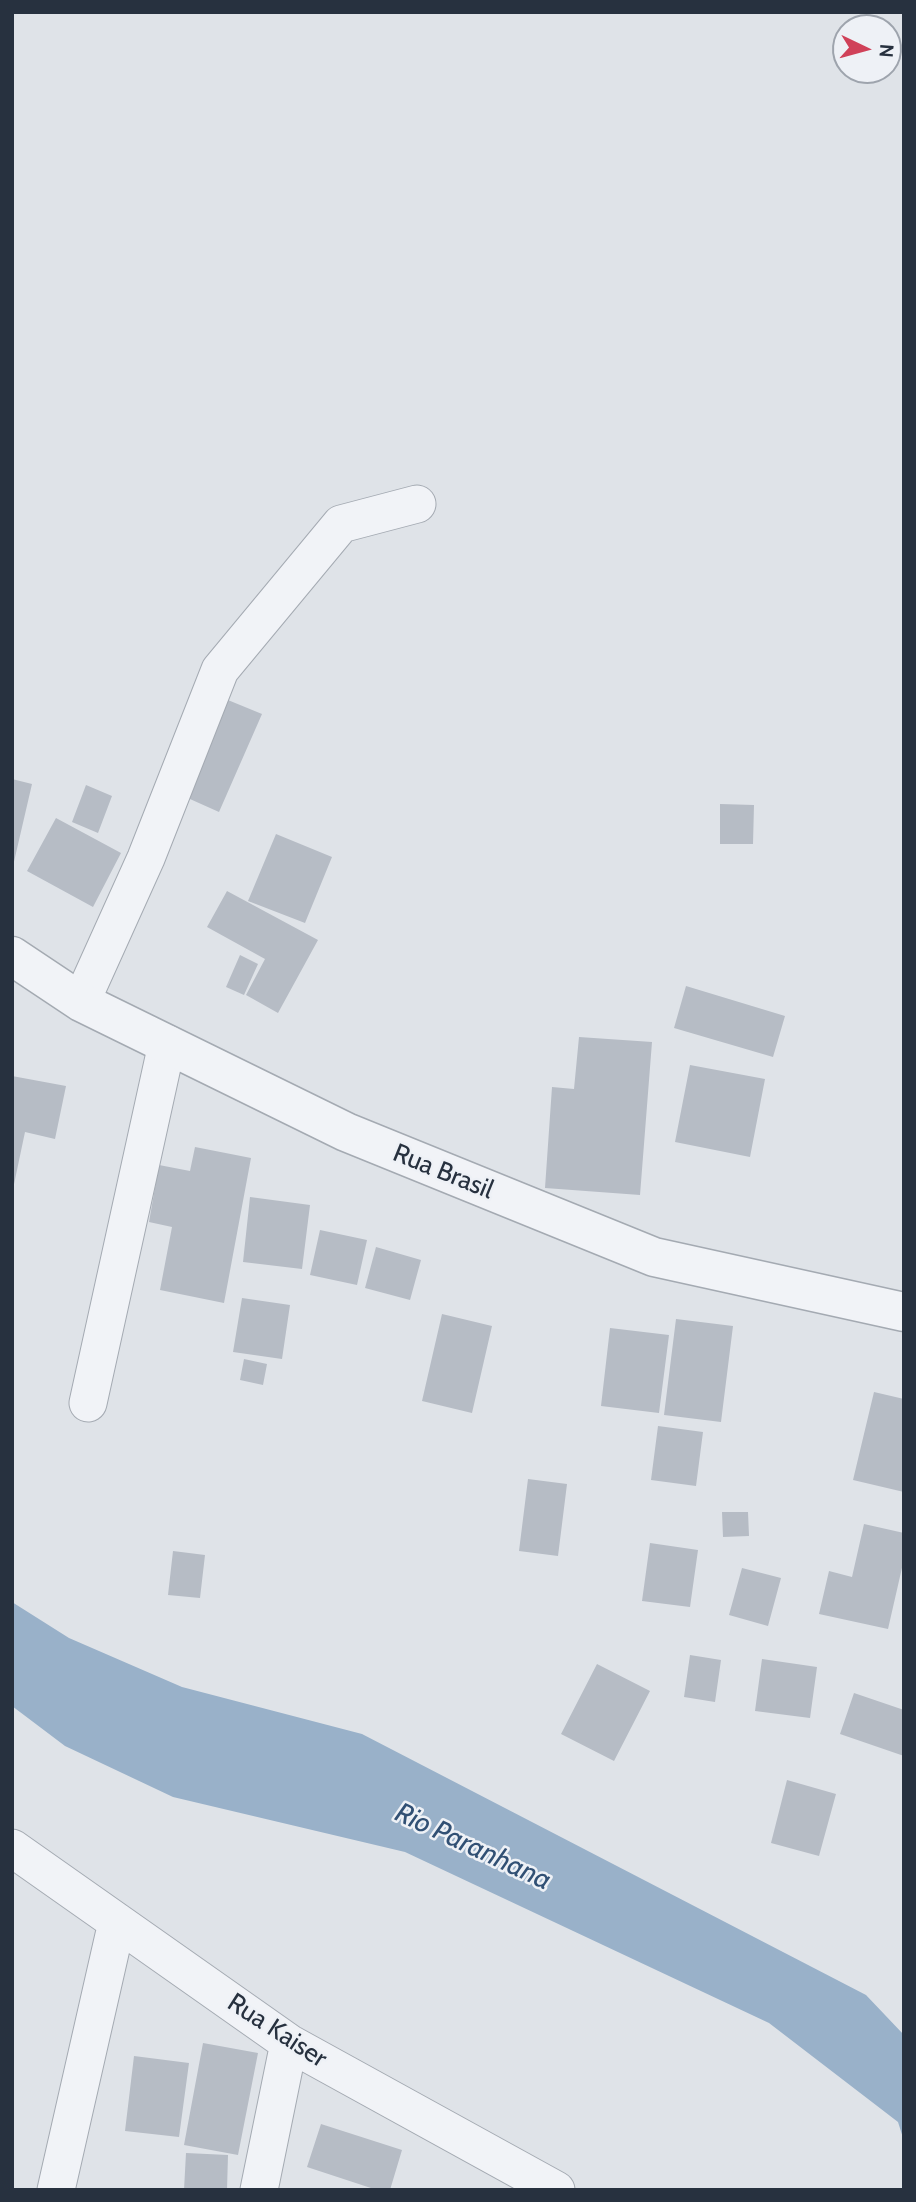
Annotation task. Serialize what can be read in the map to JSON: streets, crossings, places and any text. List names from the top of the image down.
{
  "streets": {
    "street": ["Rua Brasil", "Rua Kaiser"]
  },
  "water": ["Rio Paranhana"],
  "north": "right"
}
